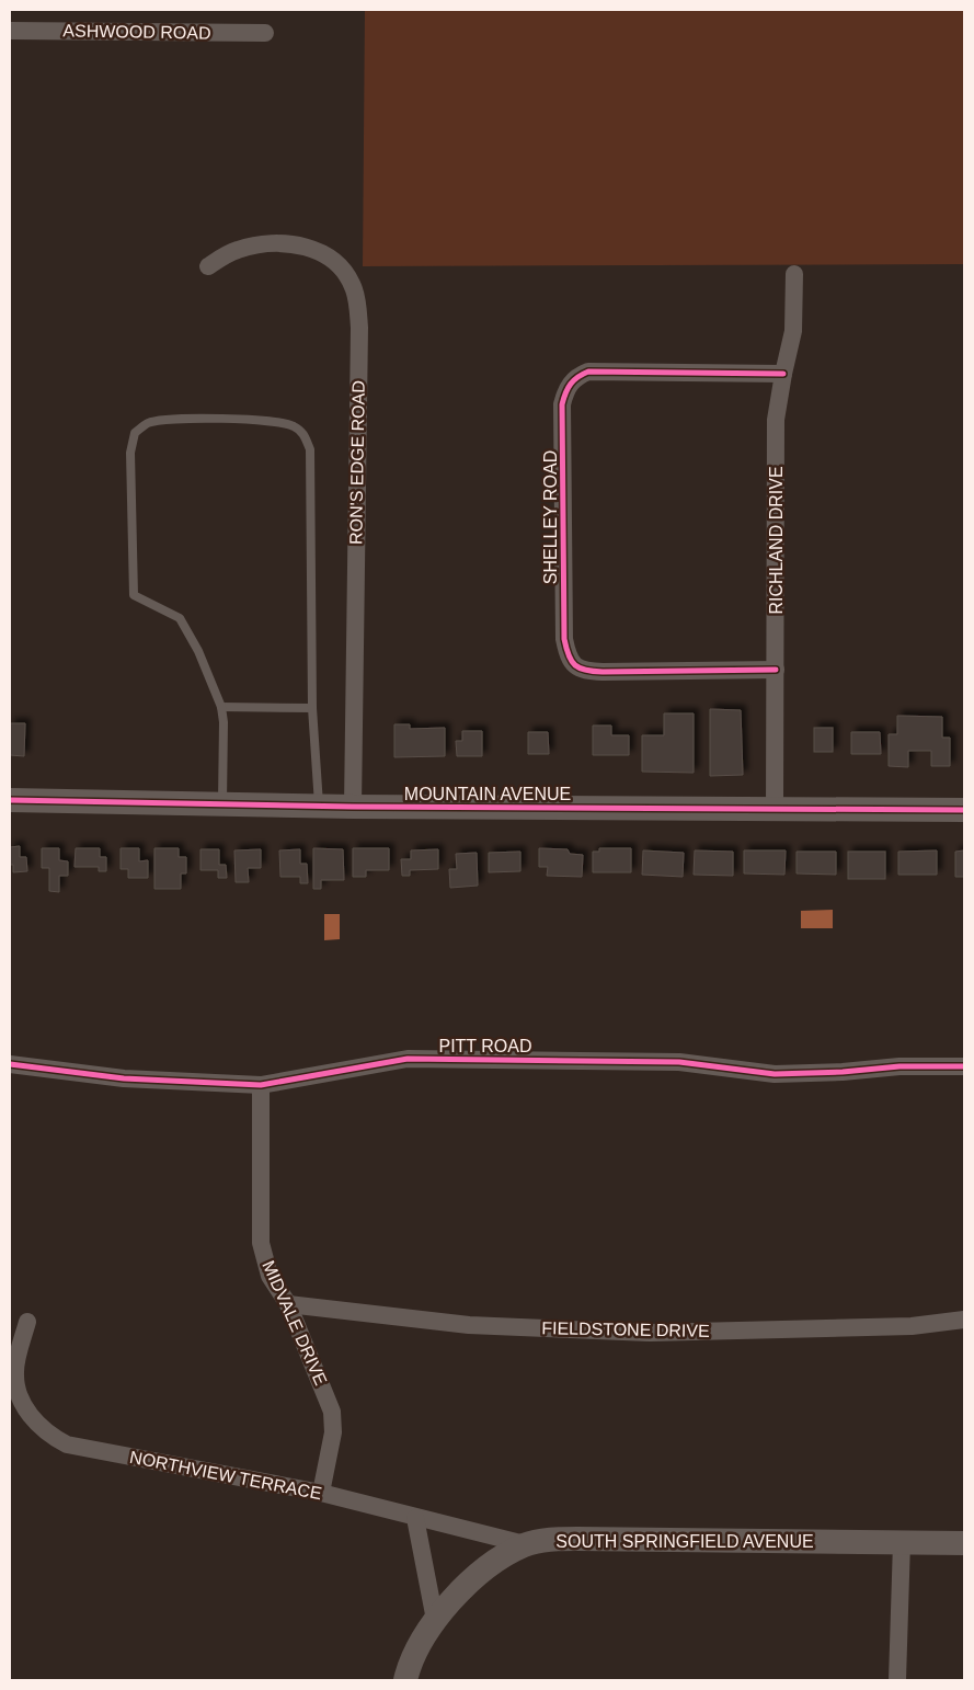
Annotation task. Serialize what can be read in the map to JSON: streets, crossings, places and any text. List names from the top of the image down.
{
  "streets": {
    "street": [
      "ASHWOOD ROAD",
      "RON'S EDGE ROAD",
      "SHELLEY ROAD",
      "RICHLAND DRIVE",
      "MOUNTAIN AVENUE",
      "PITT ROAD",
      "MIDVALE DRIVE",
      "FIELDSTONE DRIVE",
      "NORTHVIEW TERRACE",
      "SOUTH SPRINGFIELD AVENUE"
    ]
  },
  "crossings": [
    ["RON'S EDGE ROAD", "MOUNTAIN AVENUE"],
    ["SHELLEY ROAD", "RICHLAND DRIVE"],
    ["RICHLAND DRIVE", "MOUNTAIN AVENUE"],
    ["PITT ROAD", "MIDVALE DRIVE"],
    ["MIDVALE DRIVE", "FIELDSTONE DRIVE"],
    ["MIDVALE DRIVE", "NORTHVIEW TERRACE"],
    ["NORTHVIEW TERRACE", "SOUTH SPRINGFIELD AVENUE"]
  ]
}
